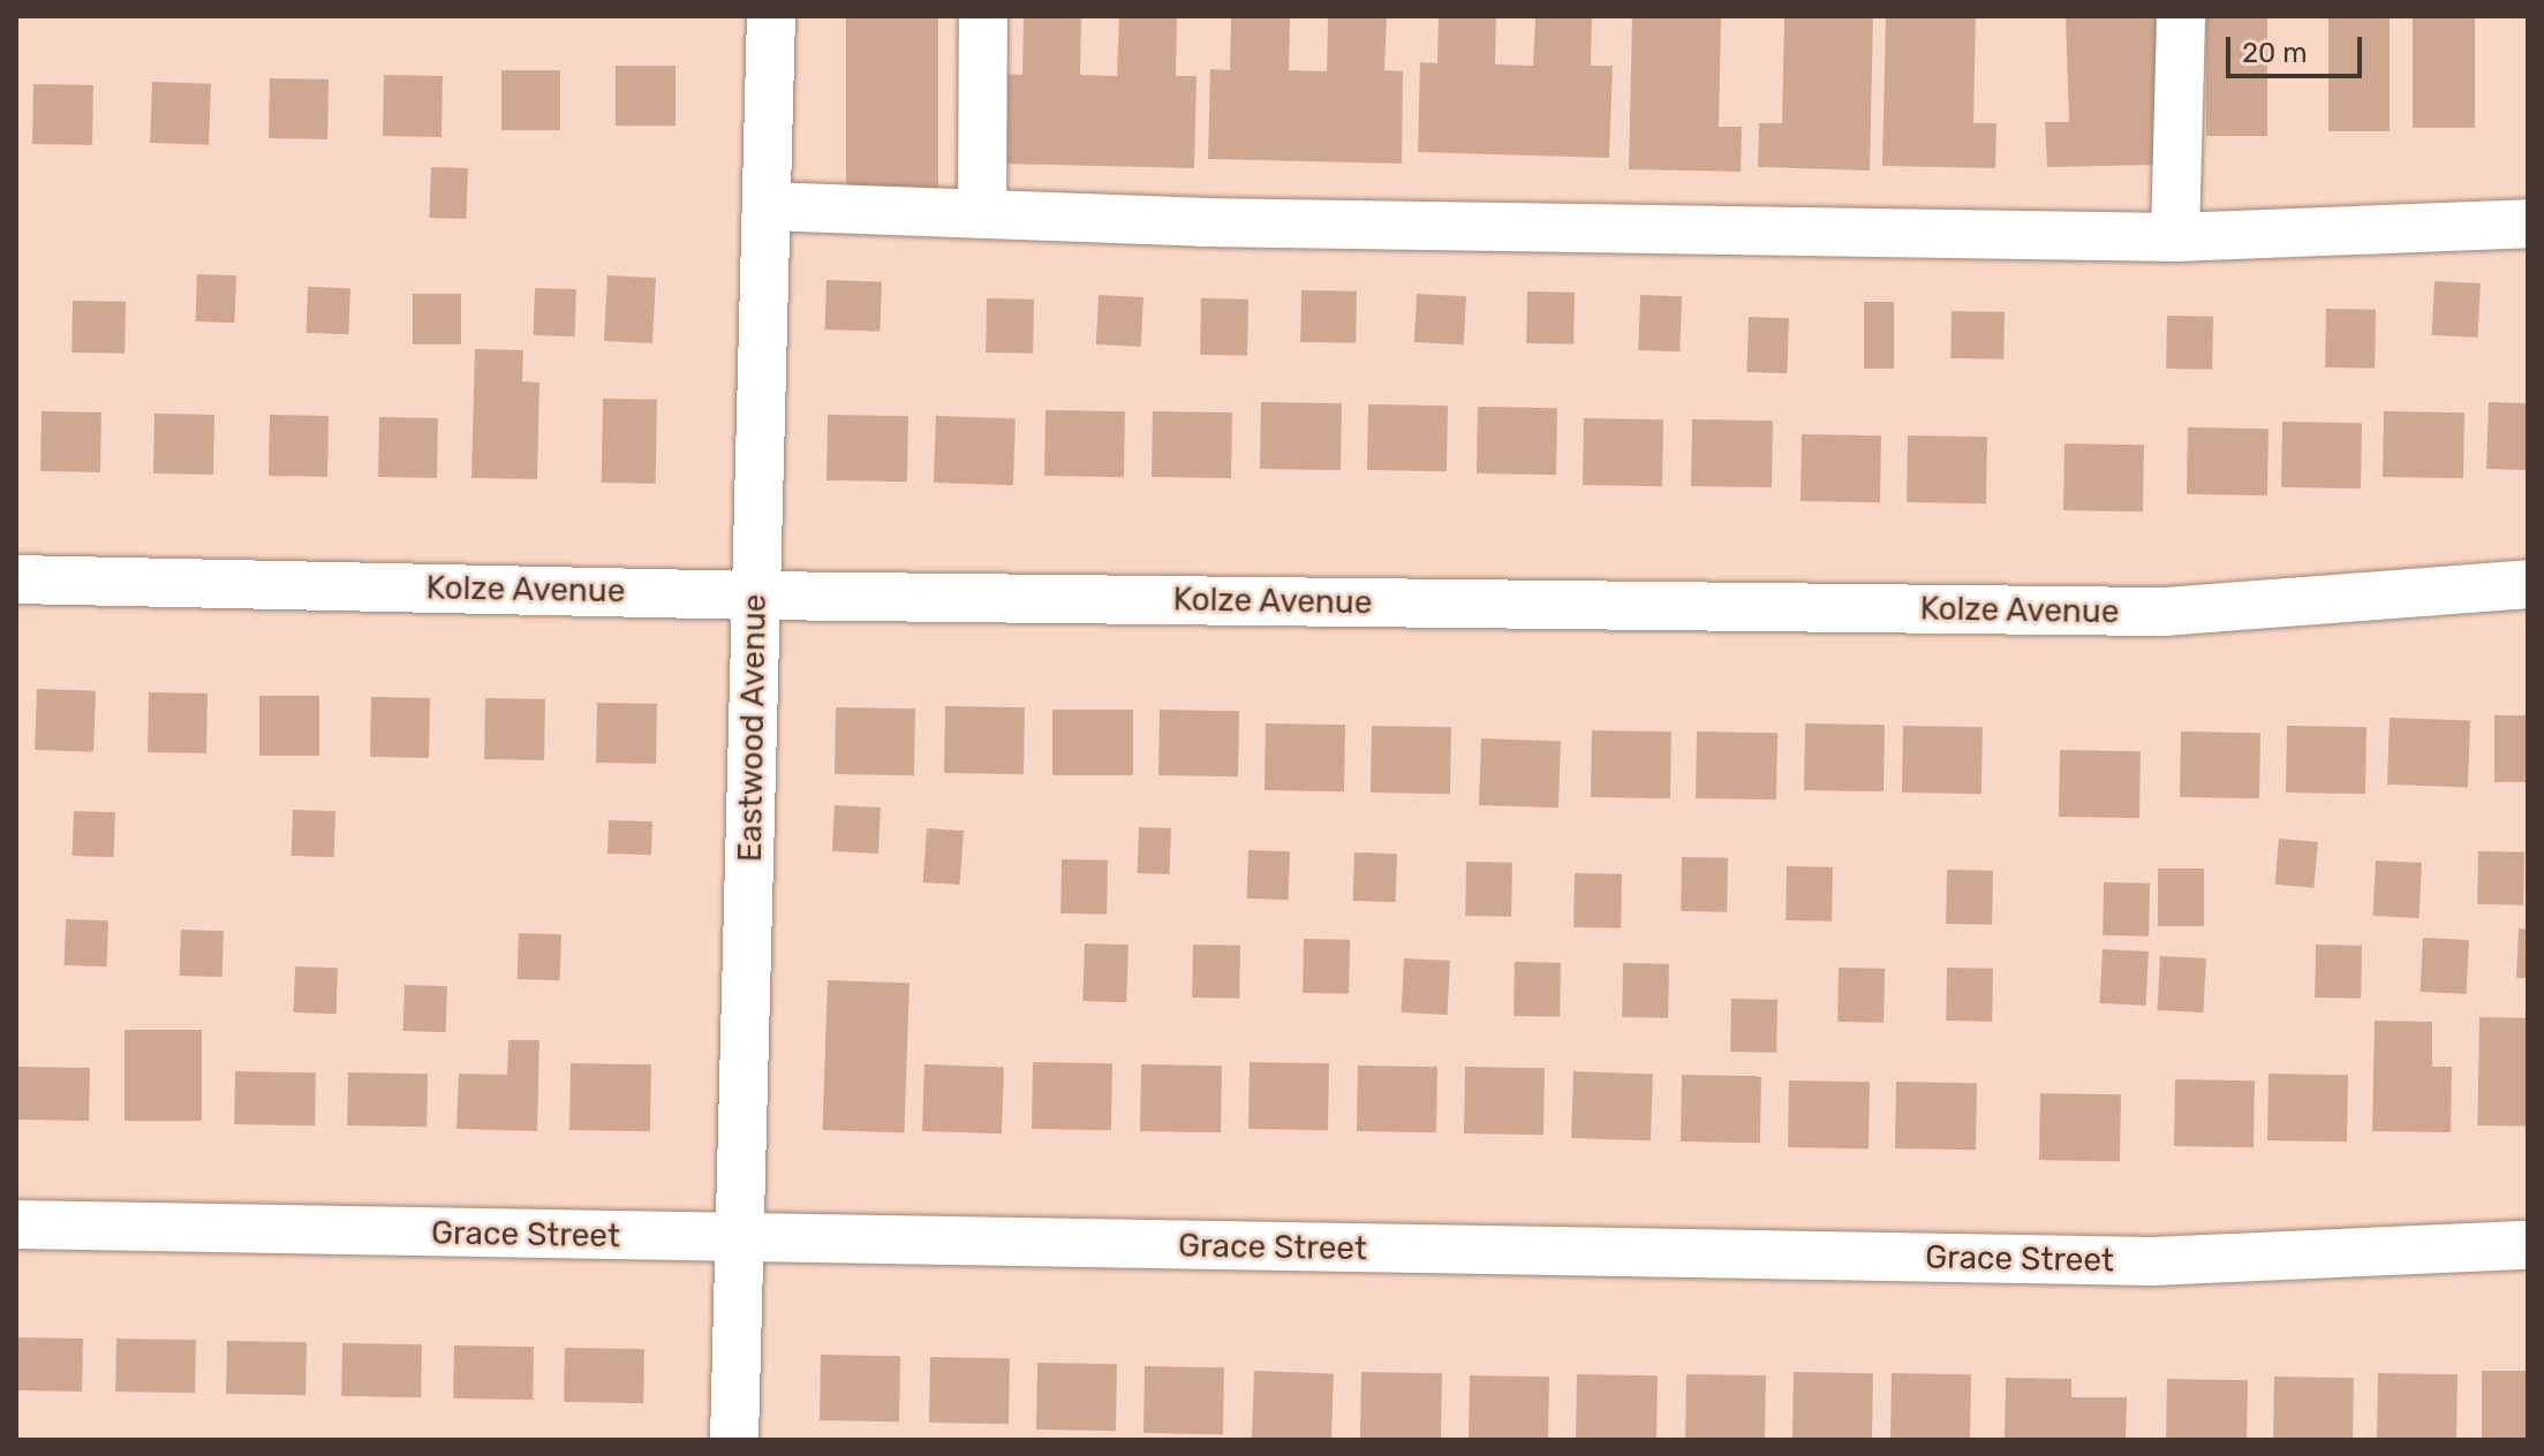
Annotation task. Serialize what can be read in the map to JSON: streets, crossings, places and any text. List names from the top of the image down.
{
  "streets": {
    "street": ["Kolze Avenue", "Eastwood Avenue", "Grace Street"]
  },
  "crossings": [
    ["Kolze Avenue", "Eastwood Avenue"],
    ["Eastwood Avenue", "Grace Street"]
  ],
  "scale_bar": "20 m"
}
